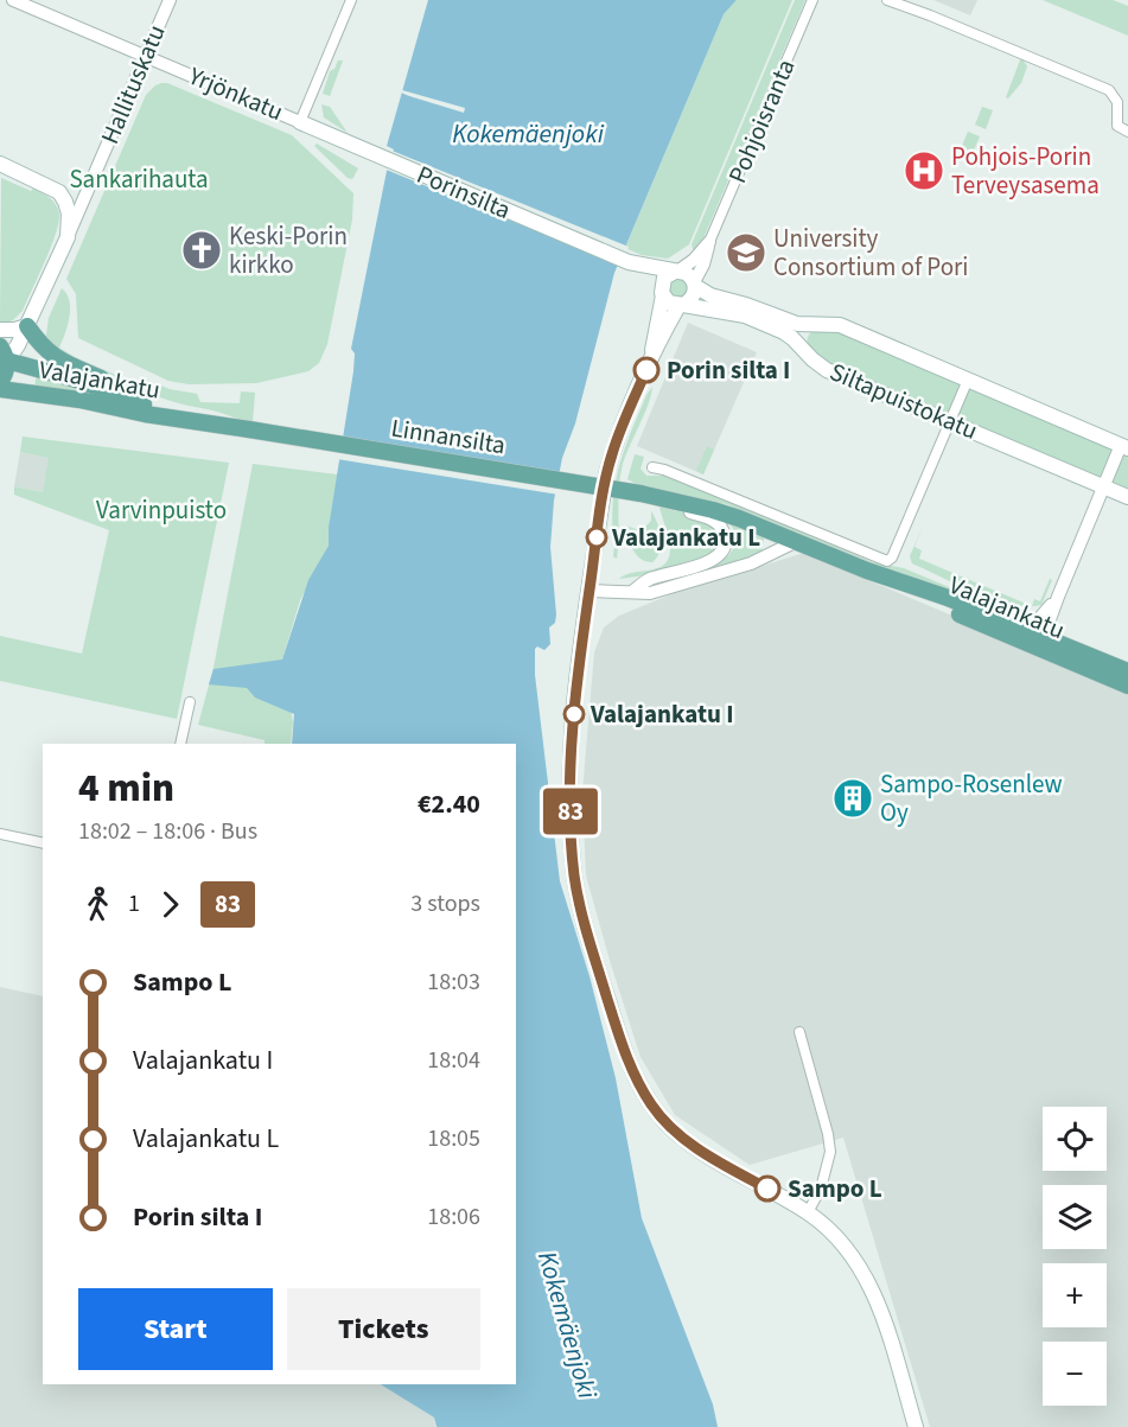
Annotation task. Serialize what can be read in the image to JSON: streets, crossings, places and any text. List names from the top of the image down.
{
  "streets": {
    "main road": [
      "Hallituskatu",
      "Porinsilta",
      "Valajankatu",
      "Siltapuistokatu",
      "Linnansilta"
    ],
    "street": ["Yrjönkatu", "Pohjoisranta"]
  },
  "crossings": [
    ["Hallituskatu", "Yrjönkatu"],
    ["Hallituskatu", "Valajankatu"],
    ["Yrjönkatu", "Porinsilta"],
    ["Pohjoisranta", "Porinsilta"],
    ["Pohjoisranta", "Siltapuistokatu"],
    ["Porinsilta", "Siltapuistokatu"],
    ["Valajankatu", "Linnansilta"]
  ],
  "water": ["Kokemäenjoki"],
  "parks": ["Sankarihauta", "Varvinpuisto"],
  "places": {
    "hospital": ["Pohjois-Porin Terveysasema"],
    "church": ["Keski-Porin kirkko"],
    "school or university": ["University Consortium of Pori"],
    "other": [
      "Porin silta I",
      "Valajankatu L",
      "Valajankatu I",
      "Sampo L"
    ],
    "building": ["Sampo-Rosenlew Oy"]
  },
  "lines": ["bus line 83"],
  "page": {
    "on_map": "83",
    "heading": ["4 min", "18:02 – 18:06 · Bus", "€2.40"],
    "legs": ["1", "83", "3 stops"],
    "list": [
      {
        "name": "Sampo L",
        "value": "18:03"
      },
      {
        "name": "Valajankatu I",
        "value": "18:04"
      },
      {
        "name": "Valajankatu L",
        "value": "18:05"
      },
      {
        "name": "Porin silta I",
        "value": "18:06"
      }
    ],
    "map_buttons": ["+", "−"],
    "buttons": ["Start", "Tickets"]
  }
}
